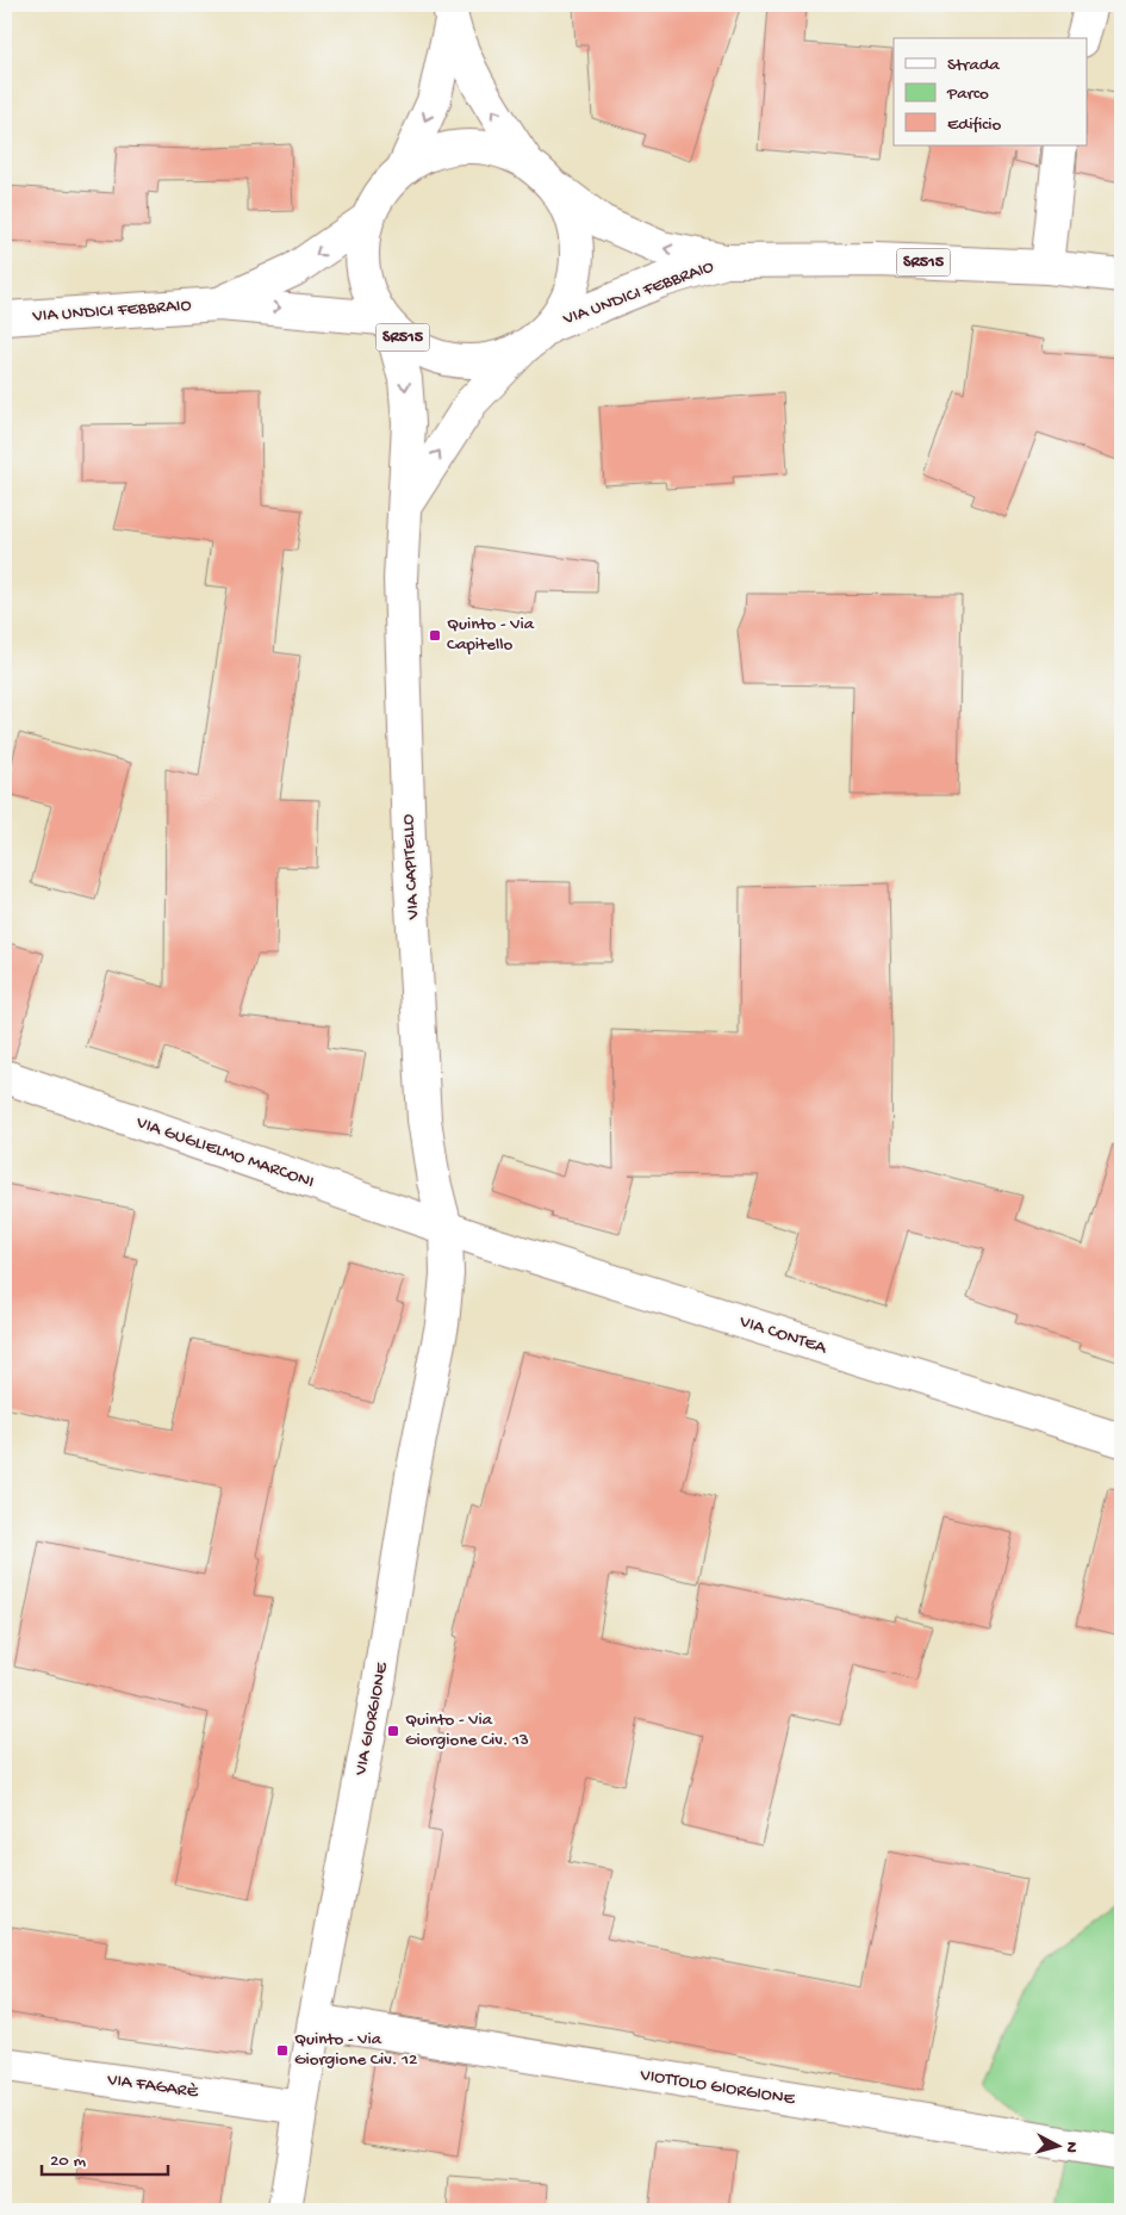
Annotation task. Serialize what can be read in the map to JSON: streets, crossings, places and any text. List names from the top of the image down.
{
  "streets": {
    "street": [
      "SR515",
      "VIA UNDICI FEBBRAIO",
      "VIA CAPITELLO",
      "VIA GUGLIELMO MARCONI",
      "VIA CONTEA",
      "VIA GIORGIONE",
      "VIA FAGARÈ",
      "VIOTTOLO GIORGIONE"
    ]
  },
  "crossings": [
    ["VIA UNDICI FEBBRAIO", "VIA CAPITELLO"],
    ["VIA CAPITELLO", "VIA GUGLIELMO MARCONI"],
    ["VIA CAPITELLO", "VIA CONTEA"],
    ["VIA CAPITELLO", "VIA GIORGIONE"],
    ["VIA GUGLIELMO MARCONI", "VIA CONTEA"],
    ["VIA GUGLIELMO MARCONI", "VIA GIORGIONE"],
    ["VIA CONTEA", "VIA GIORGIONE"],
    ["VIA GIORGIONE", "VIA FAGARÈ"],
    ["VIA GIORGIONE", "VIOTTOLO GIORGIONE"]
  ],
  "places": {
    "transit": ["Quinto - Via Capitello", "Quinto - Via Giorgione Civ. 13", "Quinto - Via Giorgione Civ. 12"]
  },
  "legend": ["Strada", "Parco", "Edificio"],
  "scale_bar": "20 m",
  "north": "right"
}
